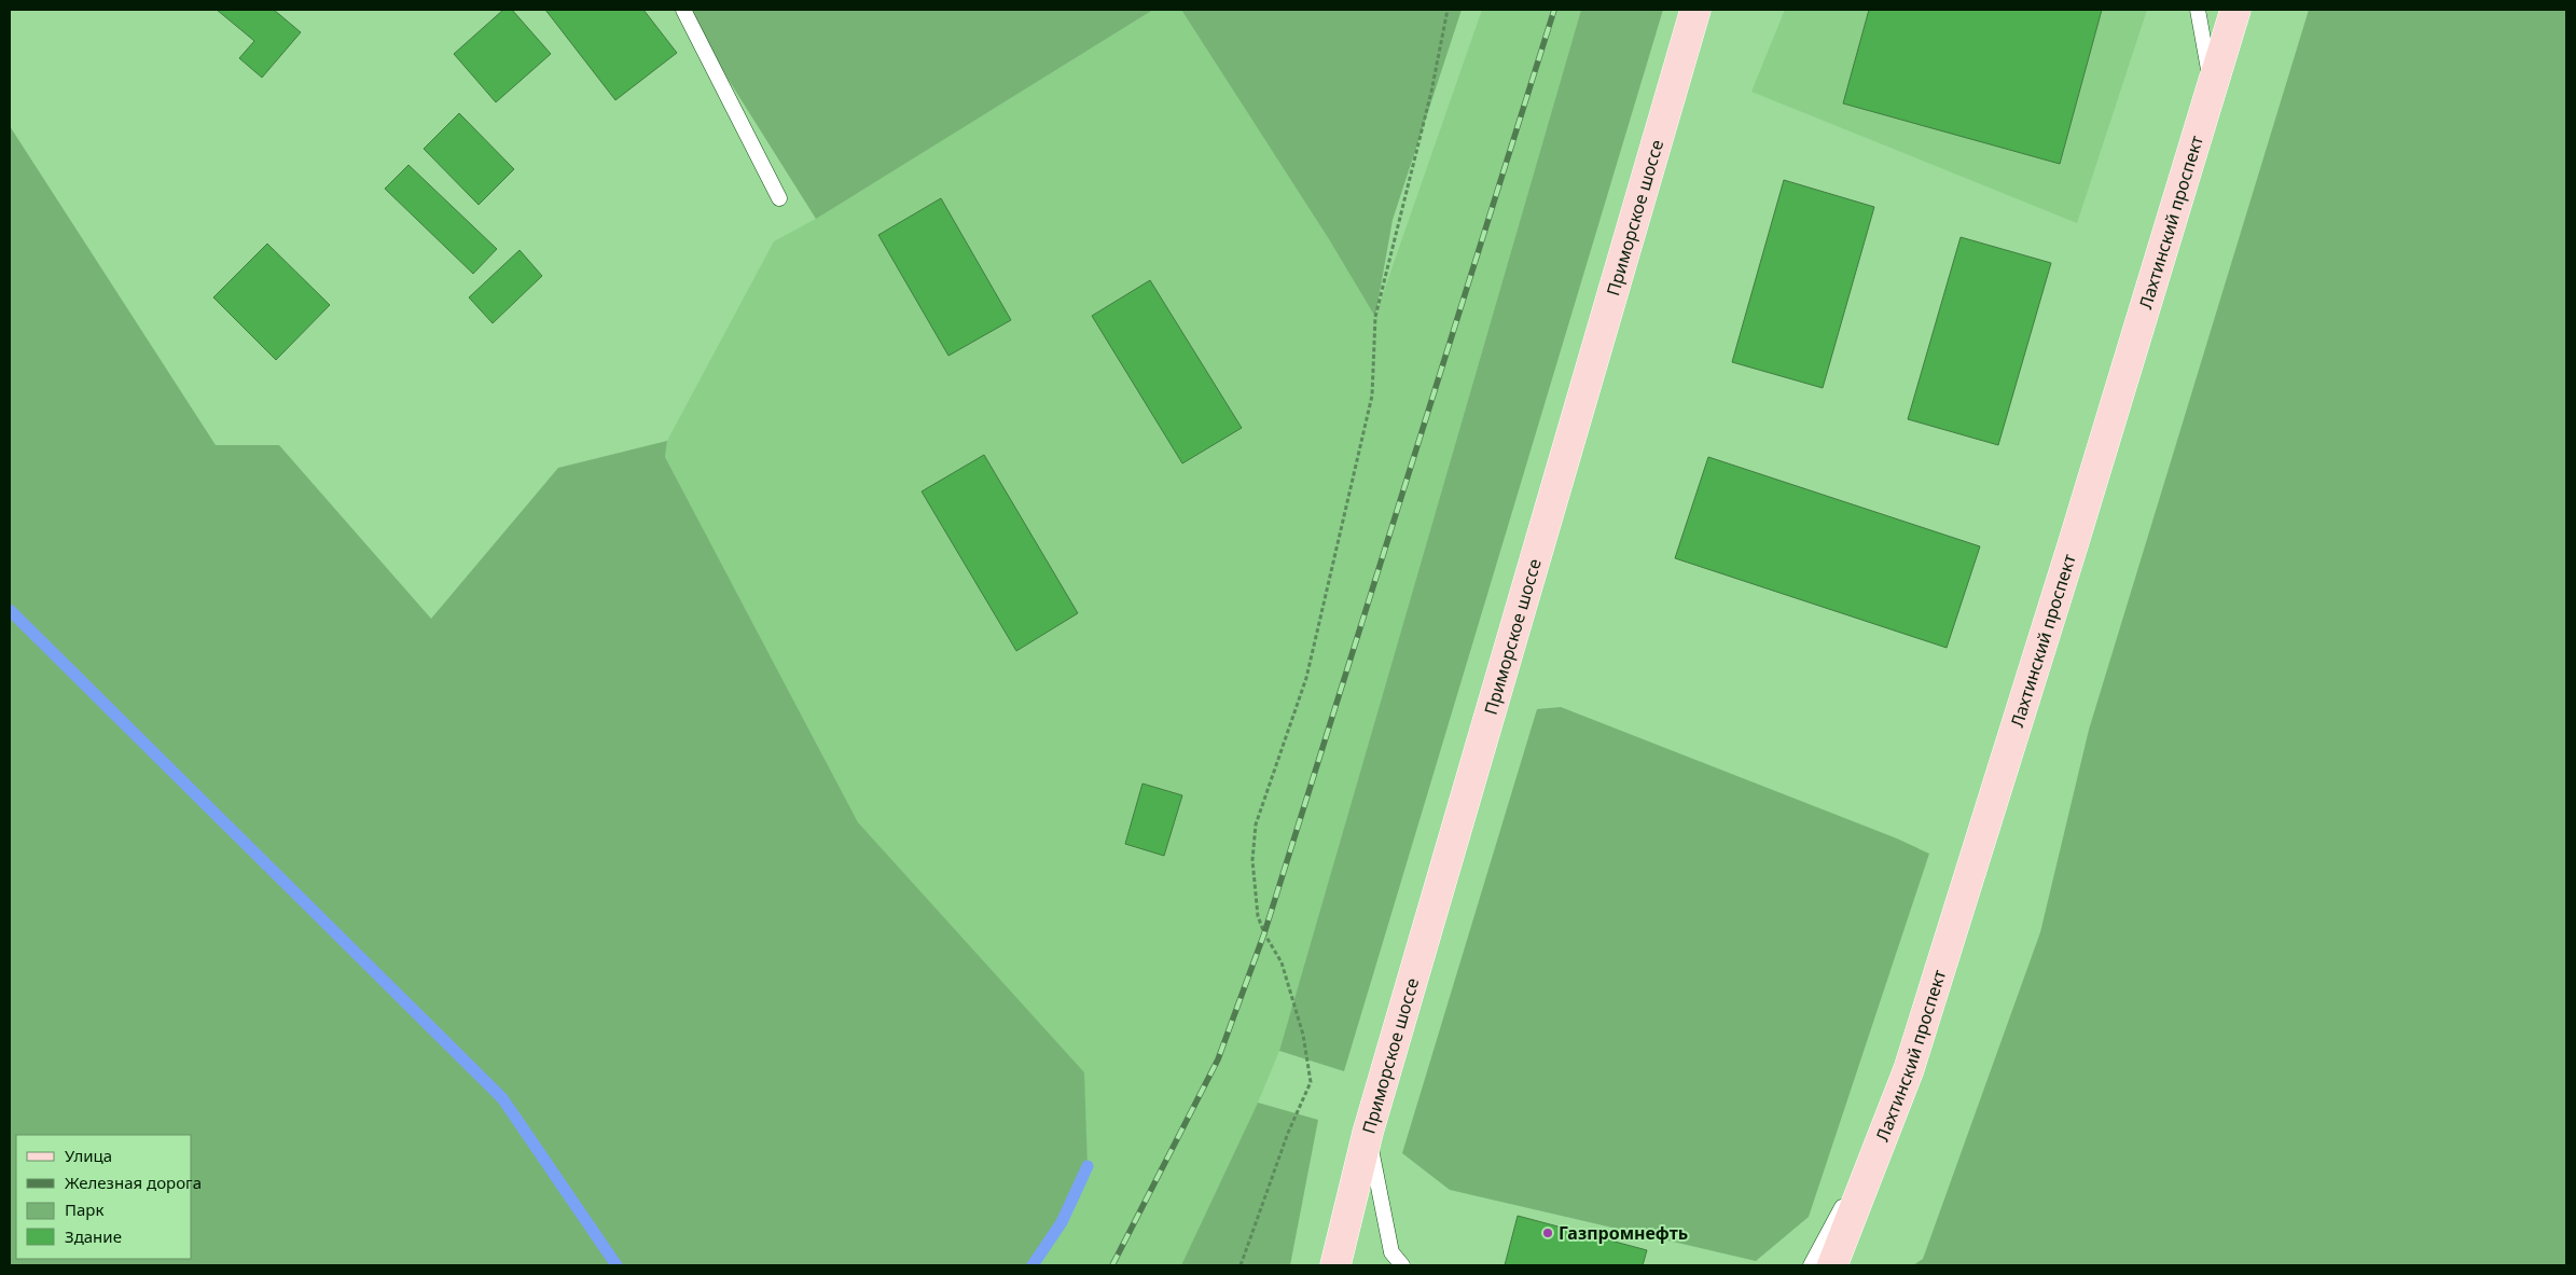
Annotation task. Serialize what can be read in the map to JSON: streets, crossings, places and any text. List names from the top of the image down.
{
  "streets": {
    "main road": ["Приморское шоссе", "Лахтинский проспект"]
  },
  "places": ["Газпромнефть"],
  "legend": [
    "Улица",
    "Железная дорога",
    "Парк",
    "Здание"
  ]
}
